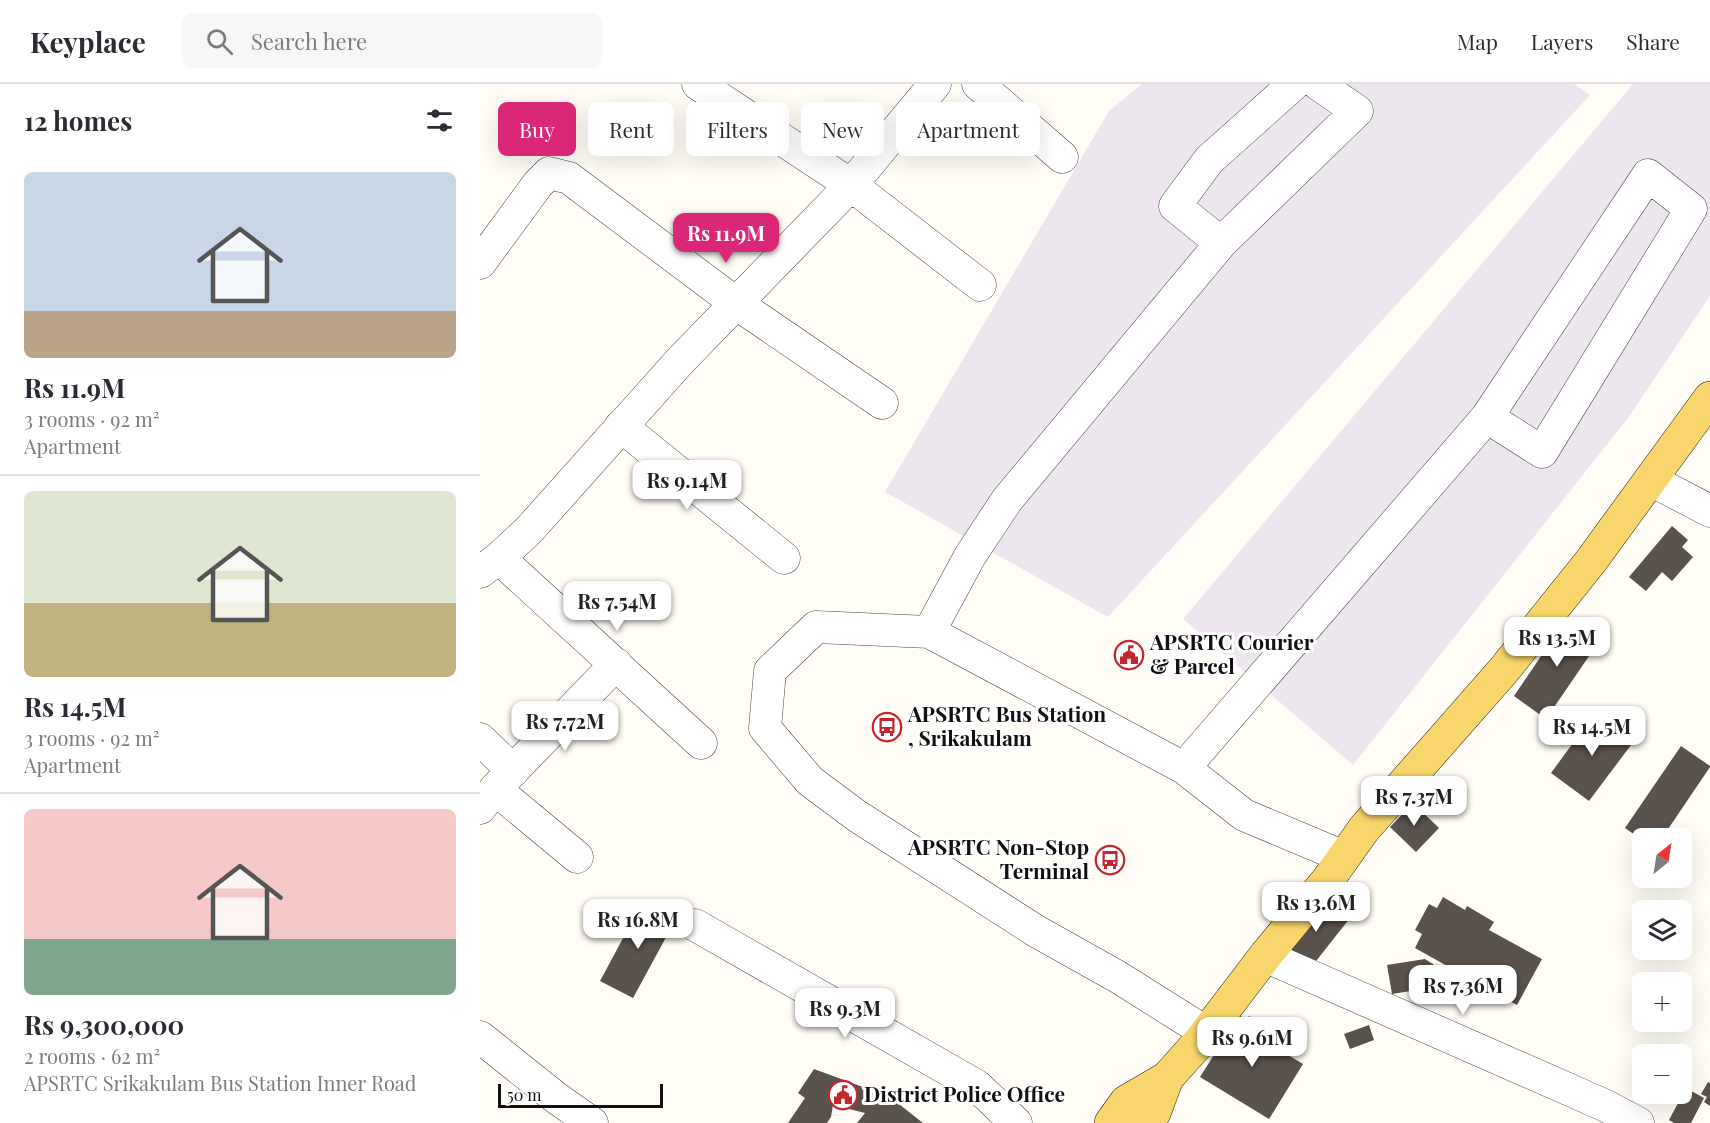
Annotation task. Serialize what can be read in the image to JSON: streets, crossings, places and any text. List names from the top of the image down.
{
  "places": {
    "public building": ["APSRTC Courier & Parcel", "District Police Office"],
    "bus stop": ["APSRTC Bus Station , Srikakulam", "APSRTC Non-Stop Terminal"]
  },
  "scale_bar": "50 m",
  "north": "top right",
  "page": {
    "header": "Keyplace",
    "search": "Search here",
    "nav": ["Map", "Layers", "Share"],
    "heading": "12 homes",
    "chip": [
      "Buy",
      "Rent",
      "Filters",
      "New",
      "Apartment"
    ],
    "list": [
      {
        "name": "Rs 11.9M",
        "note": "3 rooms · 92 m² · Apartment"
      },
      {
        "name": "Rs 14.5M",
        "note": "3 rooms · 92 m² · Apartment"
      },
      {
        "name": "Rs 9,300,000",
        "note": "2 rooms · 62 m² · APSRTC Srikakulam Bus Station Inner Road"
      }
    ],
    "price": [
      "Rs 11.9M",
      "Rs 9.14M",
      "Rs 7.54M",
      "Rs 13.5M",
      "Rs 7.72M",
      "Rs 14.5M",
      "Rs 7.37M",
      "Rs 13.6M",
      "Rs 16.8M",
      "Rs 7.36M",
      "Rs 9.3M",
      "Rs 9.61M"
    ],
    "map_buttons": ["+", "−"],
    "scale": "50 m"
  }
}
